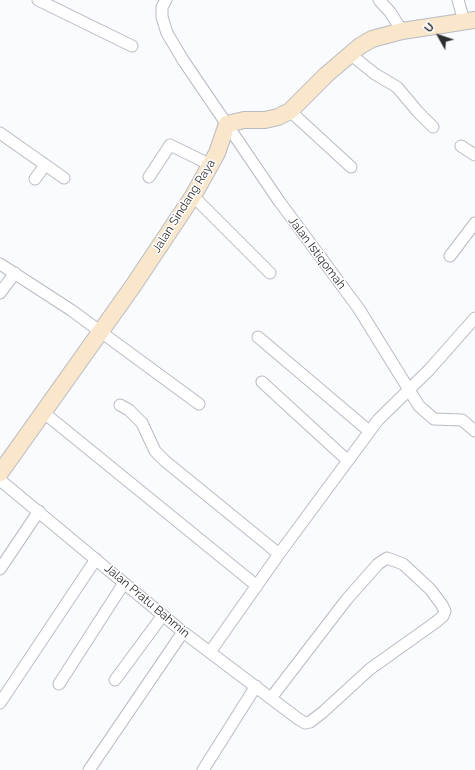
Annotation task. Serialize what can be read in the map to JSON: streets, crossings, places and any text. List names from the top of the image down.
{
  "streets": {
    "street": ["Jalan Sindang Raya", "Jalan Istiqomah", "Jalan Pratu Bahmin"]
  },
  "crossings": [
    ["Jalan Sindang Raya", "Jalan Istiqomah"]
  ],
  "north": "top left"
}
